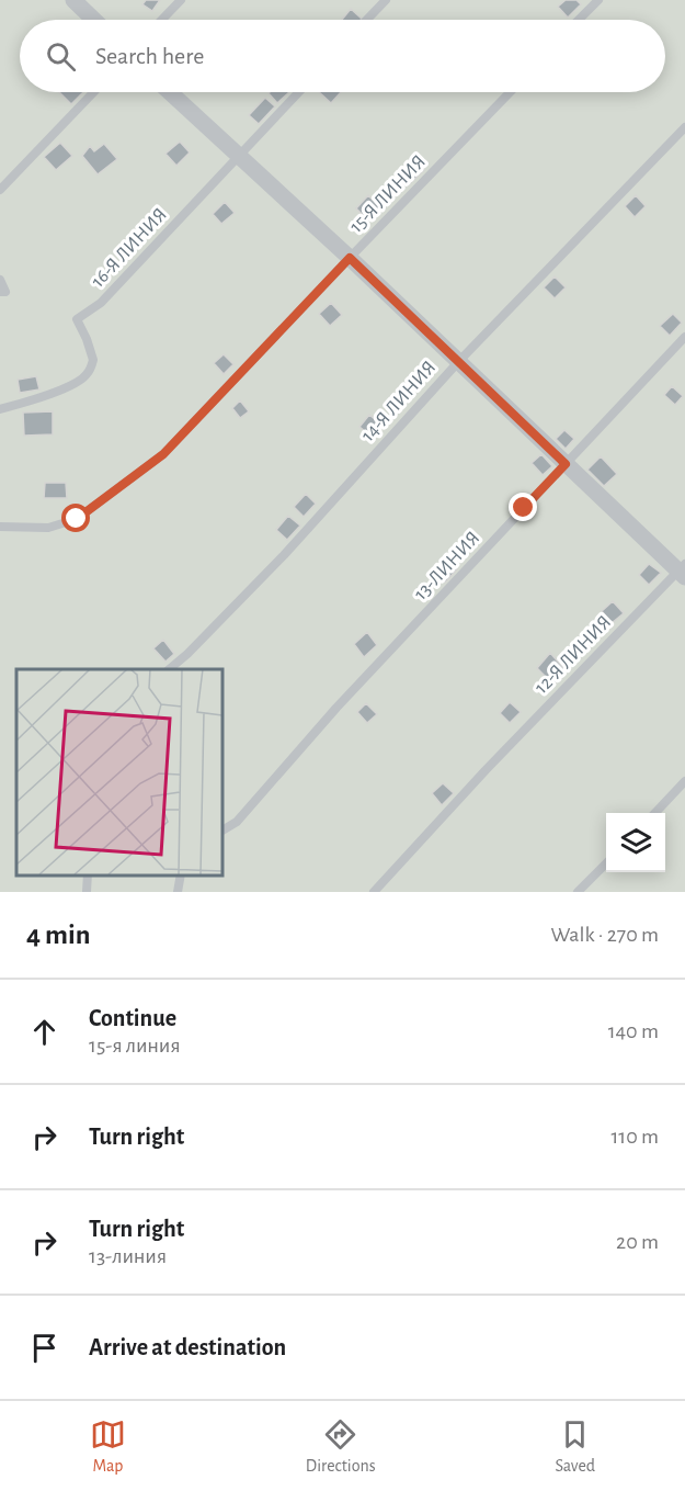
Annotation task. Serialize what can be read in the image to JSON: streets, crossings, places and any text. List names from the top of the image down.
{
  "streets": {
    "lane": [
      "15-Я ЛИНИЯ",
      "16-Я ЛИНИЯ",
      "14-Я ЛИНИЯ",
      "13-ЛИНИЯ",
      "12-Я ЛИНИЯ"
    ]
  },
  "page": {
    "search": "Search here",
    "heading": ["4 min", "Walk · 270 m"],
    "list": [
      ["Continue", "15-я линия", "140 m"],
      ["Turn right", "110 m"],
      ["Turn right", "13-линия", "20 m"],
      "Arrive at destination"
    ],
    "nav": ["Map", "Directions", "Saved"]
  }
}
